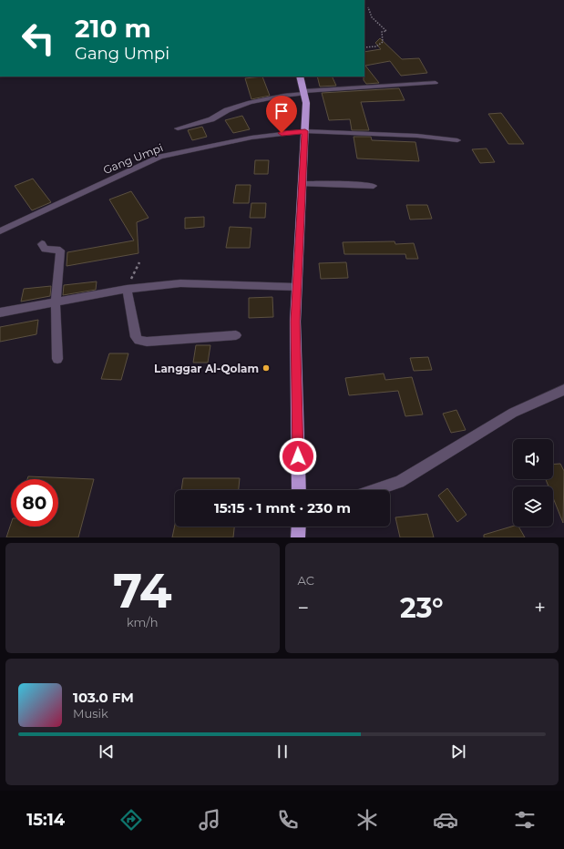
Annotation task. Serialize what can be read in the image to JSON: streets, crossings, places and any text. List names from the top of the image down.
{
  "streets": {
    "street": ["Gang Umpi"]
  },
  "places": ["Langgar Al-Qolam"],
  "page": {
    "turn": ["210 m", "Gang Umpi"],
    "limit": "80",
    "trip": "15:15 · 1 mnt · 230 m",
    "tile": [
      ["74", "km/h"],
      "AC"
    ],
    "heat": ["−", "23°", "+"],
    "song": ["103.0 FM", "Musik"],
    "tabs": "15:14"
  }
}
